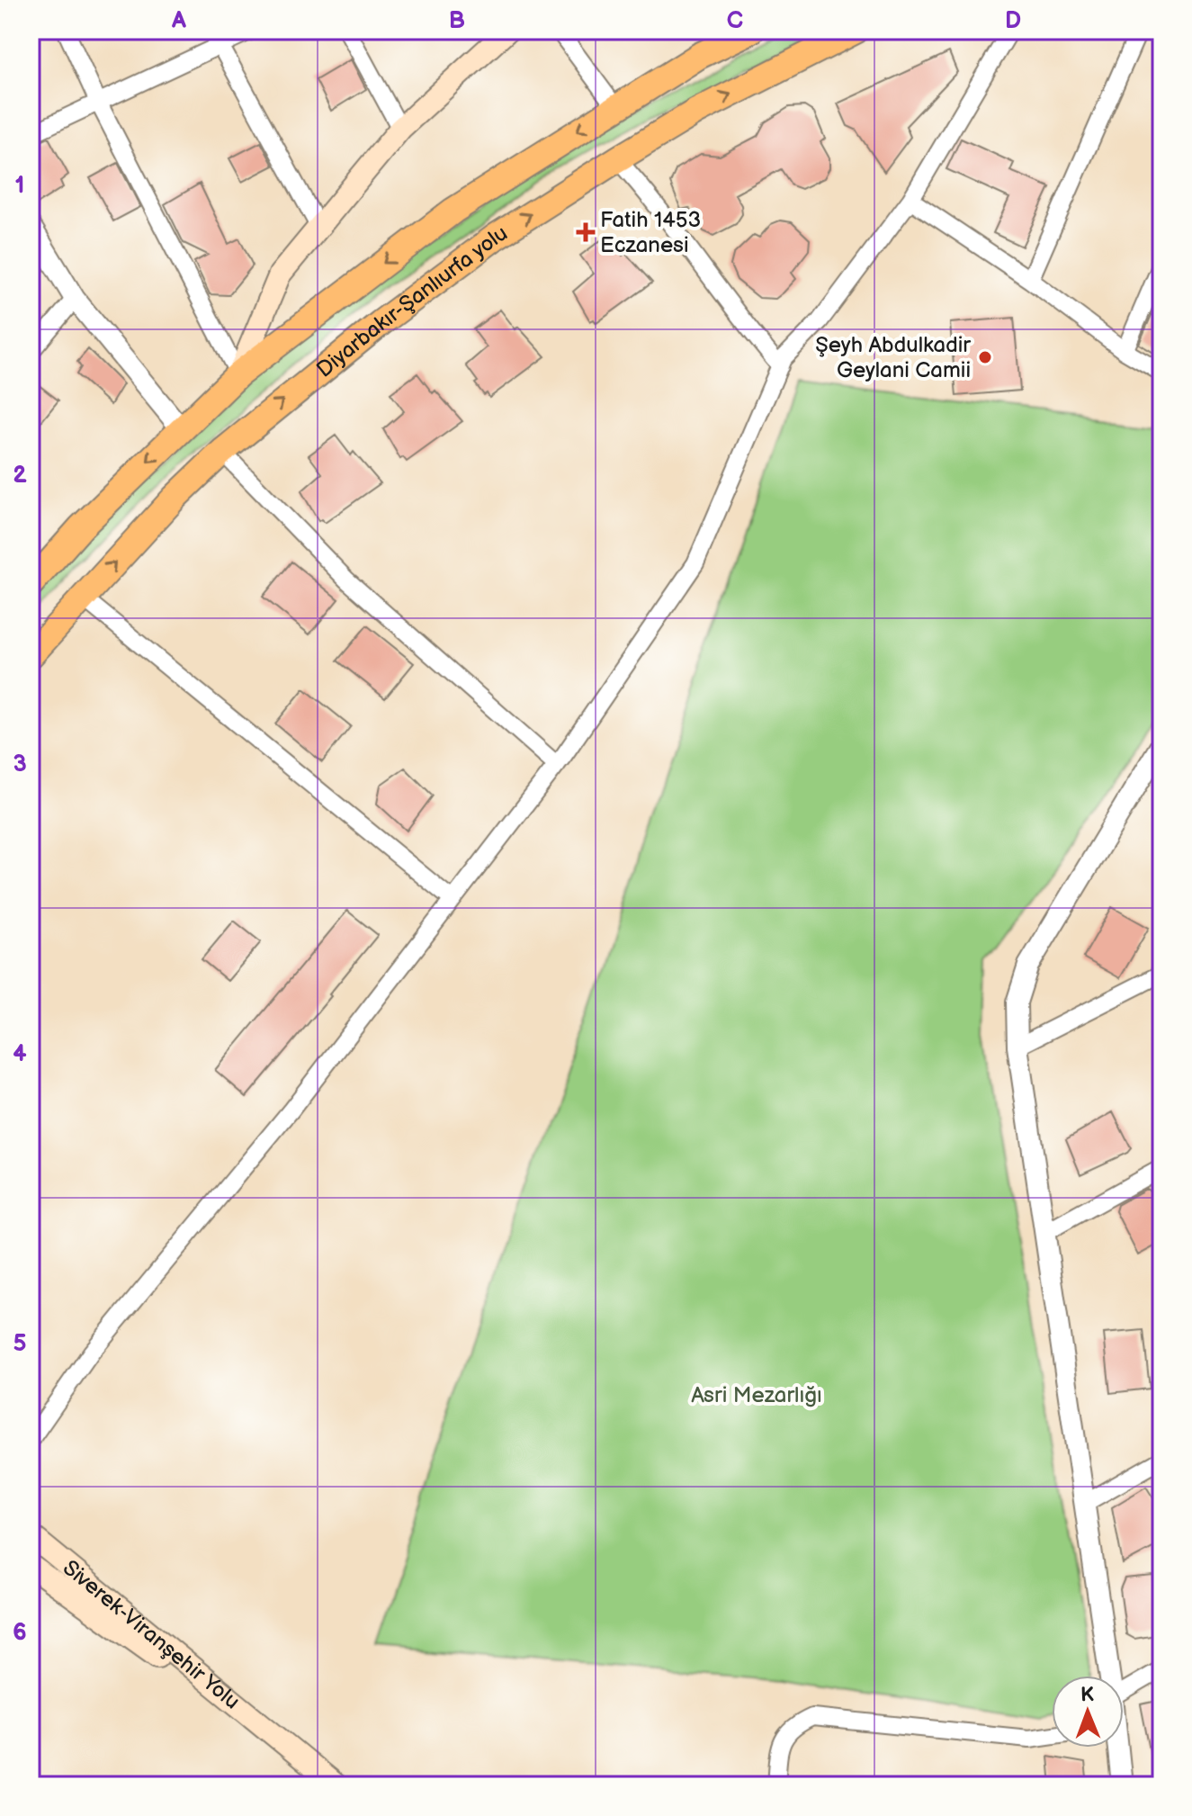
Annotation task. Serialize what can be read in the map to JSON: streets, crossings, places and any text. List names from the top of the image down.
{
  "streets": {
    "highway": ["Diyarbakır-Şanlıurfa yolu"],
    "main road": ["Siverek-Viranşehir Yolu"]
  },
  "parks": ["Asri Mezarlığı"],
  "places": {
    "health": ["Fatih 1453 Eczanesi"],
    "other": ["Şeyh Abdulkadir Geylani Camii"]
  },
  "north": "top",
  "grid": {
    "columns": [
      "A",
      "B",
      "C",
      "D"
    ],
    "rows": [
      "1",
      "2",
      "3",
      "4",
      "5",
      "6"
    ]
  }
}
